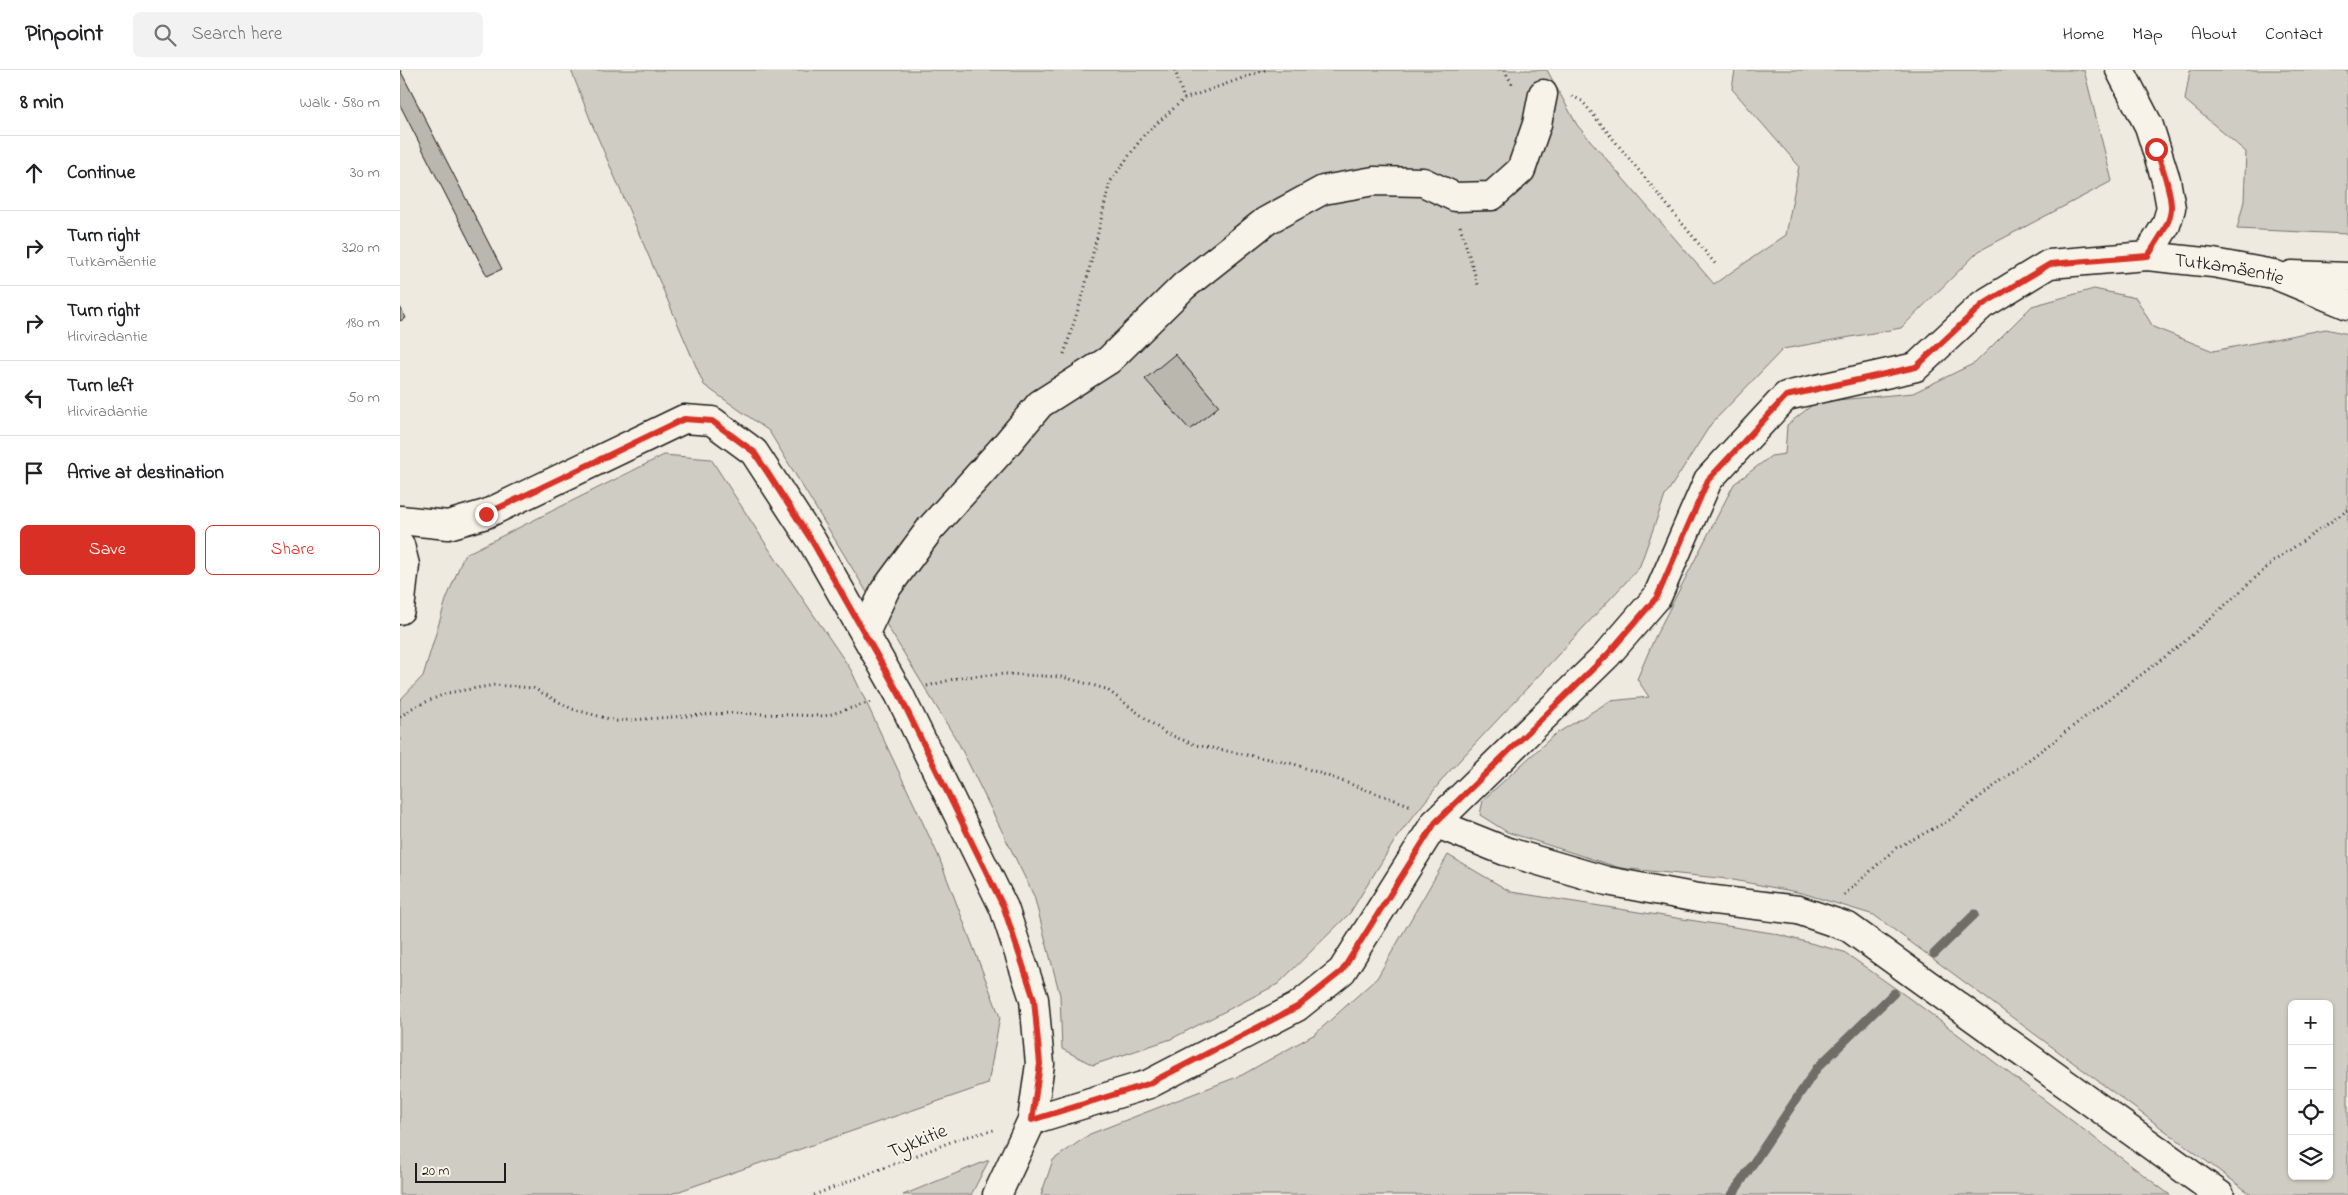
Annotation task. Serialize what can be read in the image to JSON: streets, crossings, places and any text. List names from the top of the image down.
{
  "streets": {
    "street": ["Tutkamäentie"],
    "path": ["Tykkitie"]
  },
  "crossings": [
    ["Tutkamäentie", "Tykkitie"]
  ],
  "scale_bar": "20 m",
  "page": {
    "header": "Pinpoint",
    "search": "Search here",
    "nav": [
      "Home",
      "Map",
      "About",
      "Contact"
    ],
    "heading": ["8 min", "Walk · 580 m"],
    "list": [
      ["Continue", "30 m"],
      ["Turn right", "Tutkamäentie", "320 m"],
      ["Turn right", "Hirviradantie", "180 m"],
      ["Turn left", "Hirviradantie", "50 m"],
      "Arrive at destination"
    ],
    "buttons": ["Save", "Share"],
    "map_buttons": ["+", "−"],
    "scale": "20 m"
  }
}
